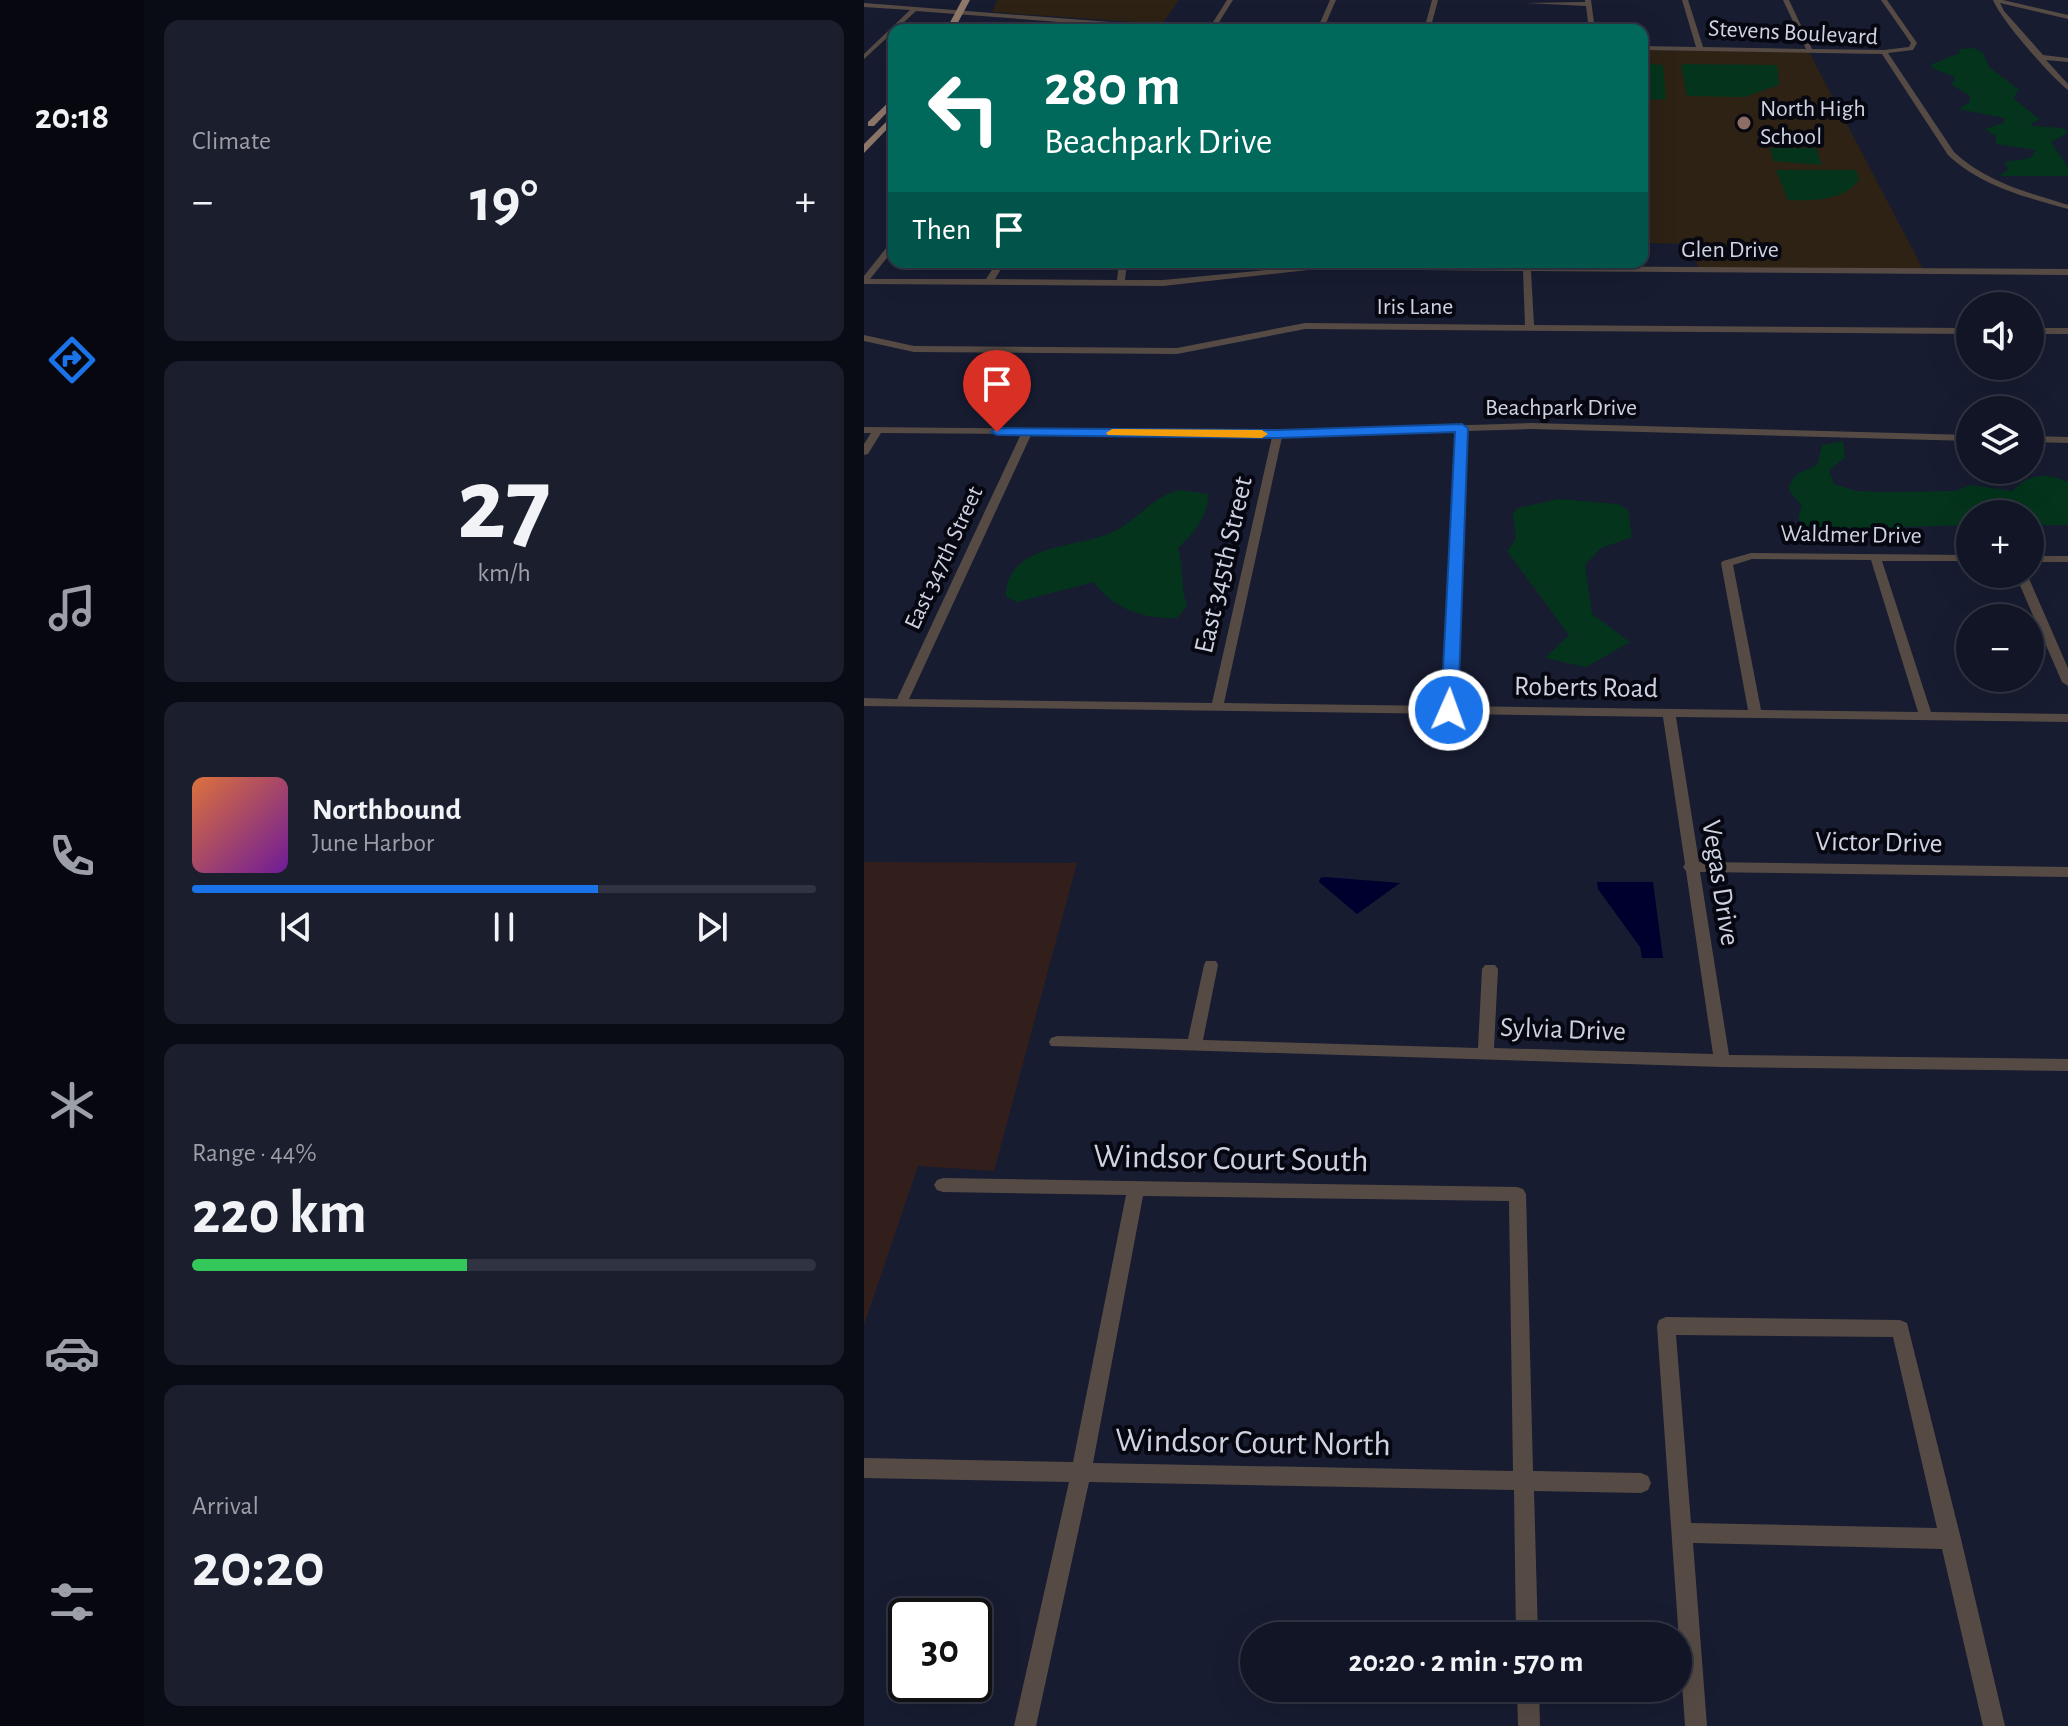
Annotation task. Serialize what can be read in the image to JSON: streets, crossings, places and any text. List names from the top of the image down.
{
  "streets": {
    "street": [
      "Stevens Boulevard",
      "Glen Drive",
      "Iris Lane",
      "Beachpark Drive",
      "Waldmer Drive",
      "East 347th Street",
      "East 345th Street",
      "Roberts Road",
      "Victor Drive",
      "Vegas Drive",
      "Sylvia Drive",
      "Windsor Court South",
      "Windsor Court North"
    ]
  },
  "crossings": [
    ["Beachpark Drive", "East 347th Street"],
    ["Beachpark Drive", "East 345th Street"],
    ["Waldmer Drive", "Roberts Road"],
    ["East 347th Street", "Roberts Road"],
    ["East 345th Street", "Roberts Road"],
    ["Roberts Road", "Vegas Drive"],
    ["Victor Drive", "Vegas Drive"],
    ["Vegas Drive", "Sylvia Drive"],
    ["Windsor Court South", "Windsor Court North"]
  ],
  "places": ["North High School"],
  "page": {
    "tabs": "20:18",
    "tile": [
      "Climate",
      ["27", "km/h"],
      ["Range · 44%", "220 km"],
      ["Arrival", "20:20"]
    ],
    "turn": ["280 m", "Beachpark Drive"],
    "heat": ["−", "19°", "+"],
    "then": "Then",
    "map_buttons": ["+", "−"],
    "song": ["Northbound", "June Harbor"],
    "limit": "30",
    "trip": "20:20 · 2 min · 570 m"
  }
}
